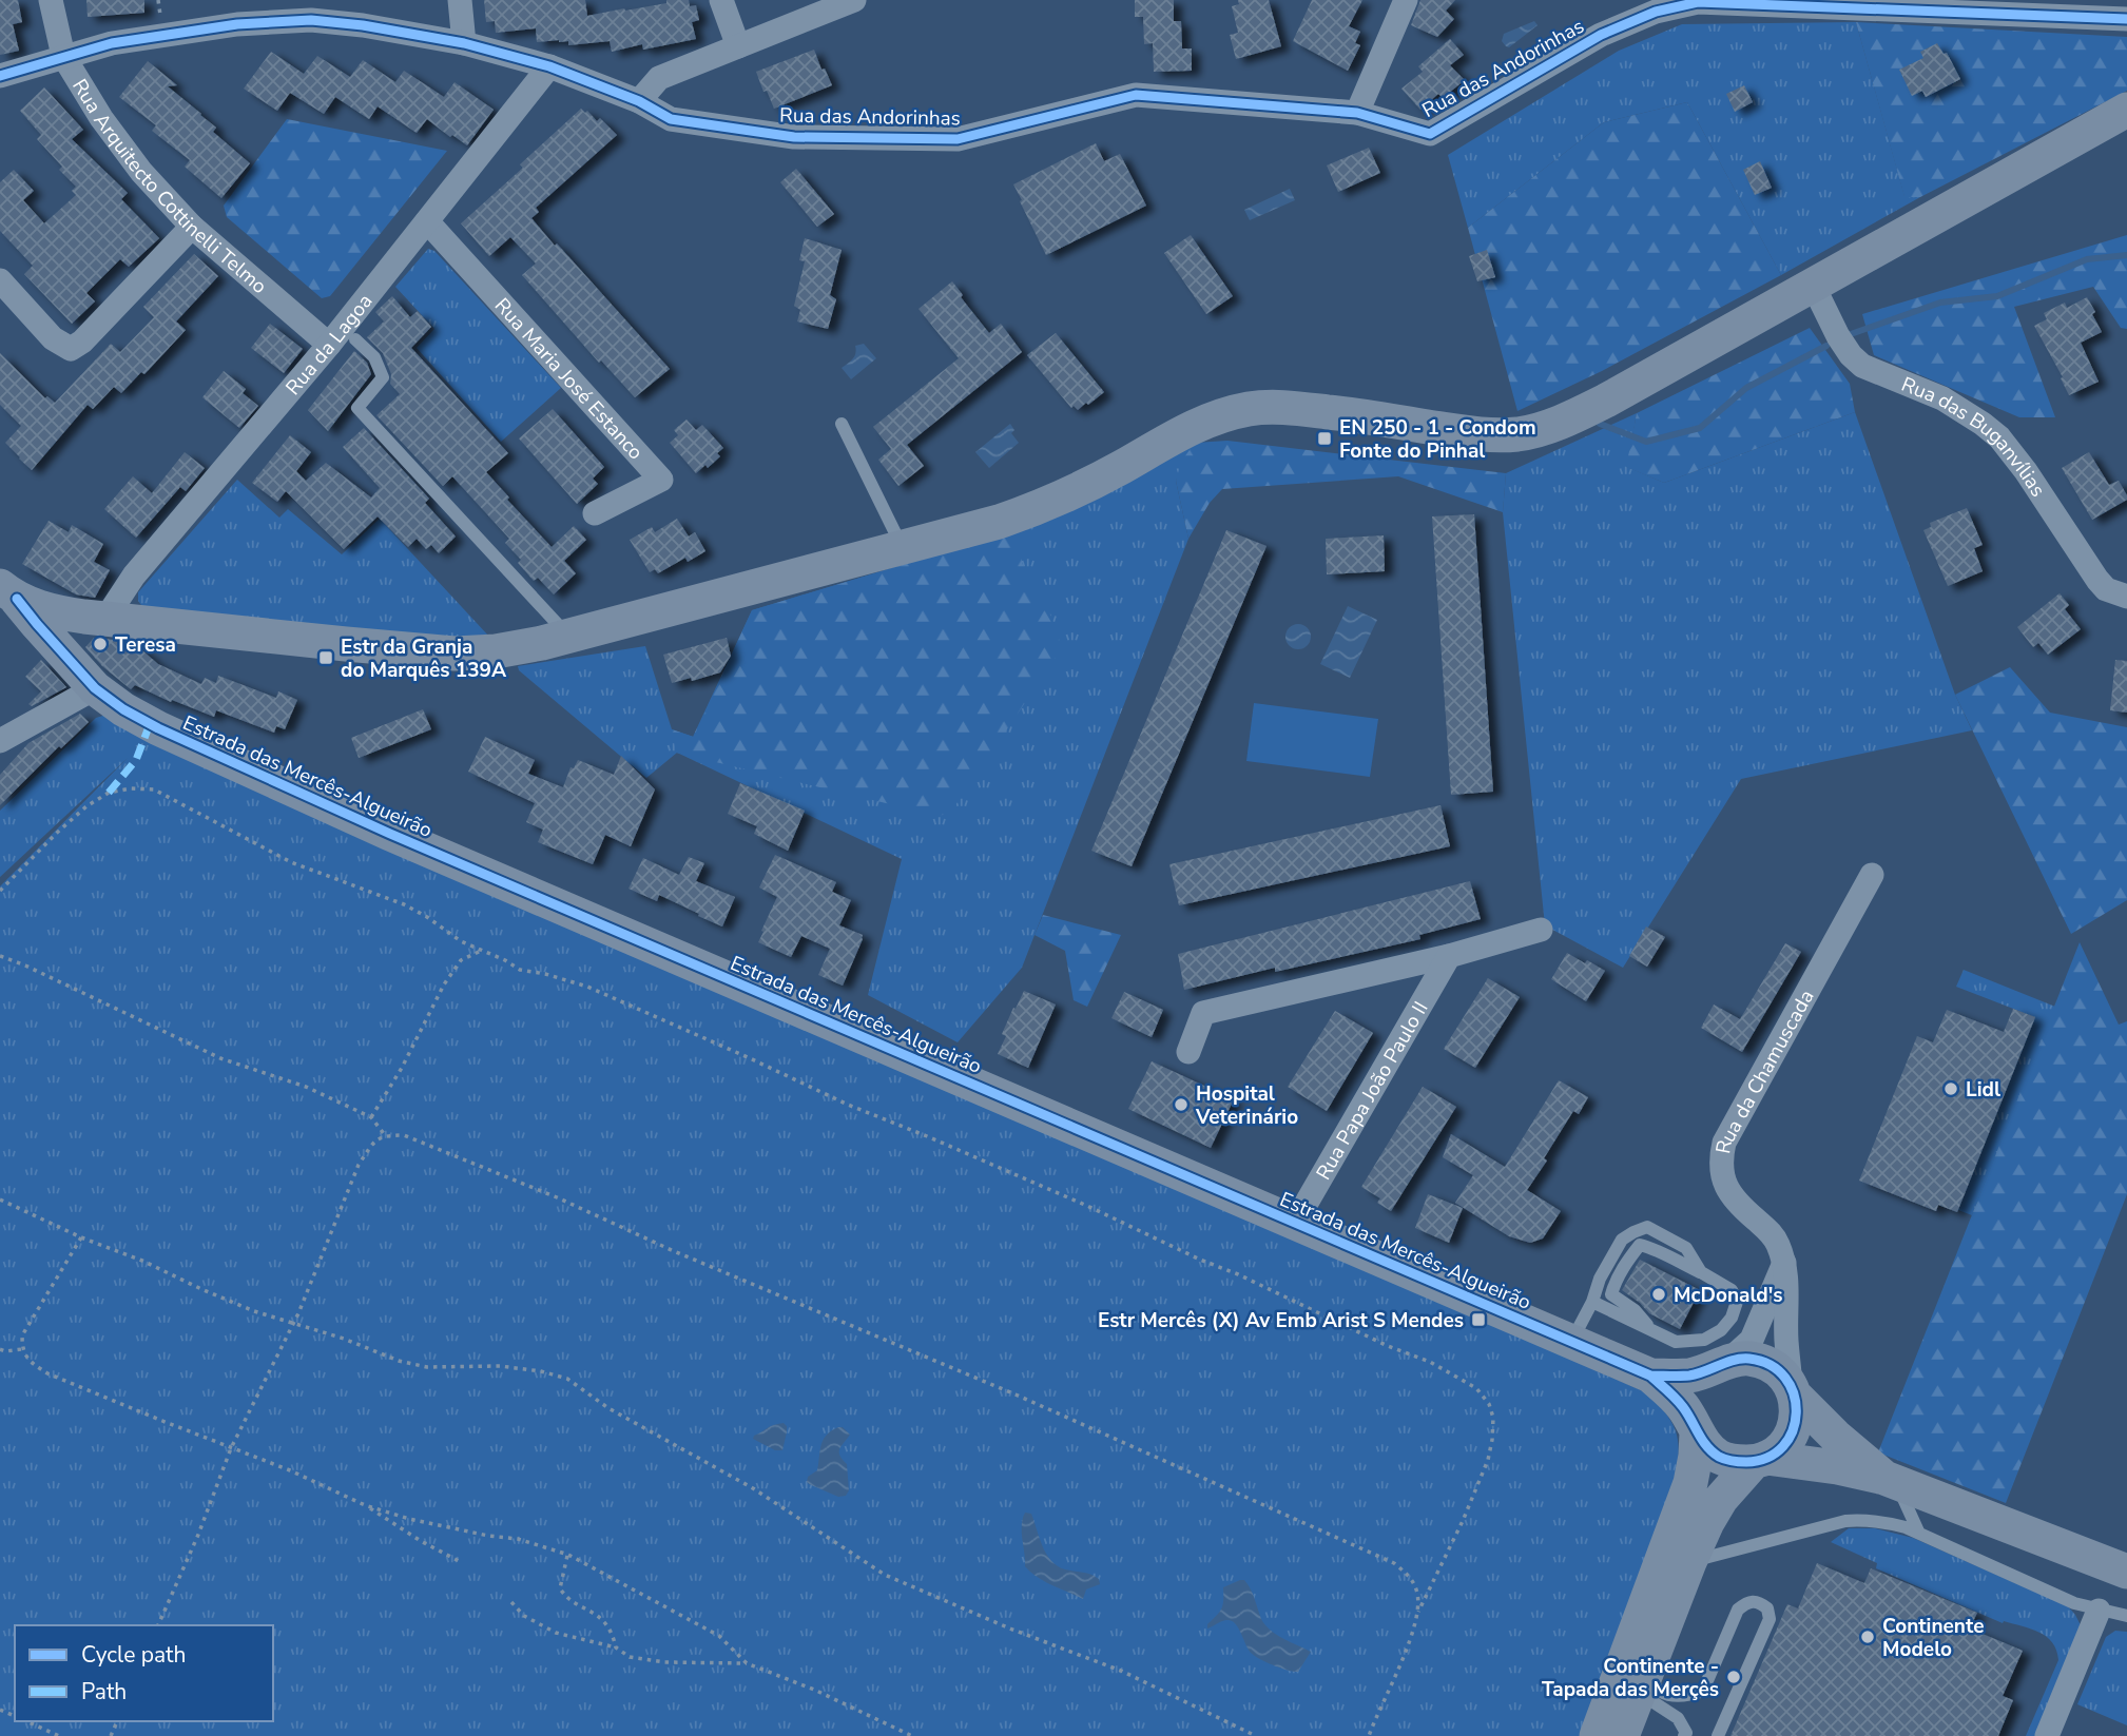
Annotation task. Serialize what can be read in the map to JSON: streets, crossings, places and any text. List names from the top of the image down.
{
  "streets": {
    "street": [
      "Rua das Andorinhas",
      "Rua Arquitecto Cottinelli Telmo",
      "Rua da Lagoa",
      "Rua Maria José Estanco",
      "Rua das Buganvílias",
      "Estrada das Mercês-Algueirão",
      "Rua da Chamuscada",
      "Rua Papa João Paulo II"
    ]
  },
  "crossings": [
    ["Rua das Andorinhas", "Rua Arquitecto Cottinelli Telmo"],
    ["Rua das Andorinhas", "Rua da Lagoa"],
    ["Rua Arquitecto Cottinelli Telmo", "Rua da Lagoa"],
    ["Rua da Lagoa", "Rua Maria José Estanco"],
    ["Estrada das Mercês-Algueirão", "Rua da Chamuscada"],
    ["Estrada das Mercês-Algueirão", "Rua Papa João Paulo II"]
  ],
  "places": {
    "transit": ["EN 250 - 1 - Condom Fonte do Pinhal", "Estr da Granja do Marquês 139A", "Estr Mercês (X) Av Emb Arist S Mendes"],
    "other": [
      "Teresa",
      "Lidl",
      "Hospital Veterinário",
      "McDonald's",
      "Continente Modelo",
      "Continente - Tapada das Merçês"
    ]
  },
  "legend": ["Cycle path", "Path"]
}
